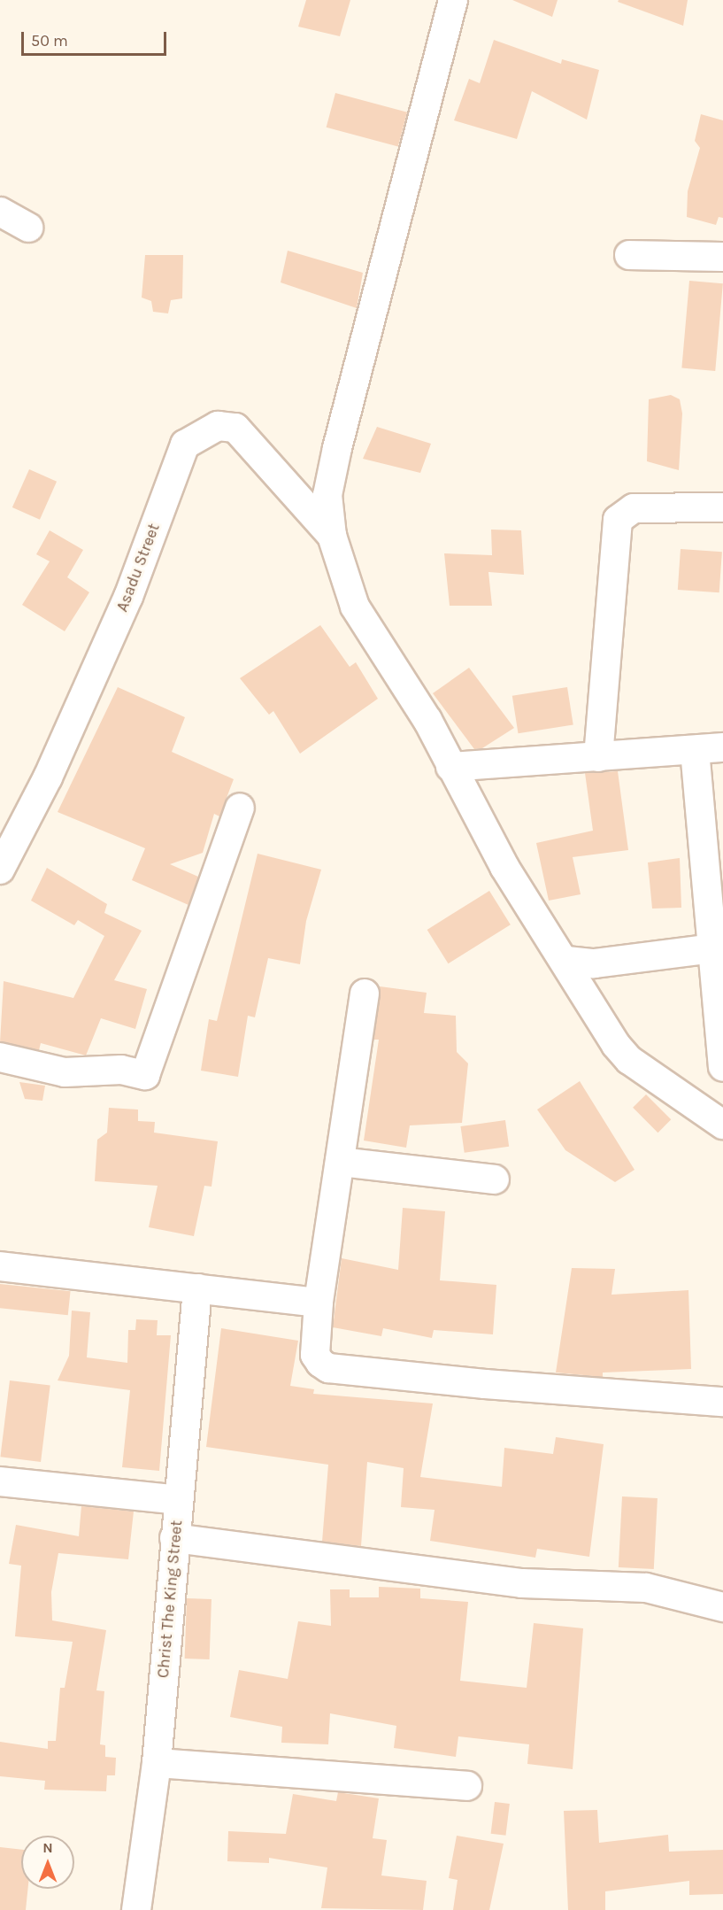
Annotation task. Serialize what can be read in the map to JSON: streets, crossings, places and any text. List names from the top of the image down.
{
  "streets": {
    "street": ["Asadu Street", "Christ The King Street"]
  },
  "scale_bar": "50 m",
  "north": "top"
}
